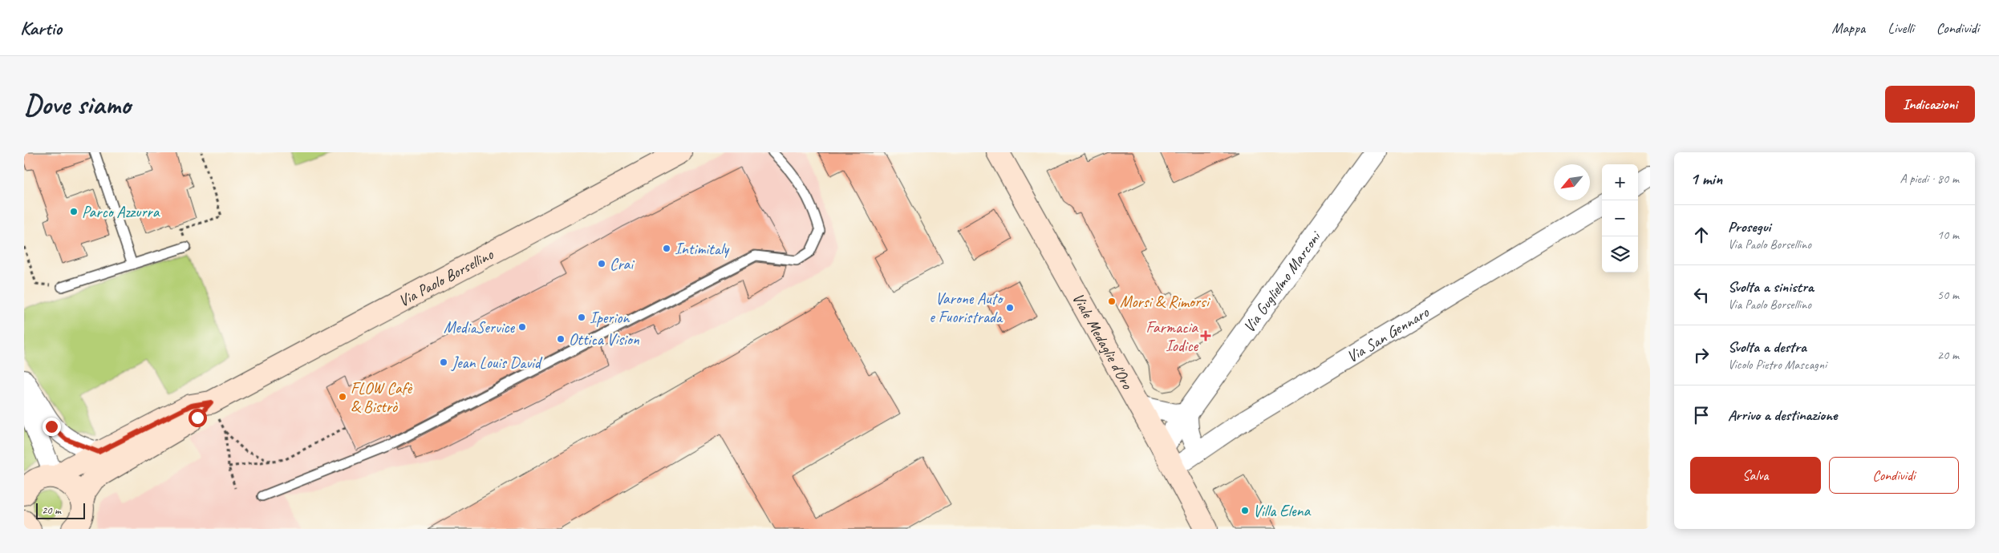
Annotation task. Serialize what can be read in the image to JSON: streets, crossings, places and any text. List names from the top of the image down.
{
  "streets": {
    "main road": ["Via Paolo Borsellino", "Viale Medaglie d'Oro"],
    "street": ["Via Guglielmo Marconi", "Via San Gennaro"]
  },
  "crossings": [
    ["Via Guglielmo Marconi", "Viale Medaglie d'Oro"],
    ["Via San Gennaro", "Viale Medaglie d'Oro"]
  ],
  "places": {
    "other": [
      "Parco Azzurra",
      "Intimitaly",
      "Crai",
      "Morsi & Rimorsi",
      "Varone Auto e Fuoristrada",
      "Iperion",
      "MediaService",
      "Ottica Vision",
      "Jean Louis David",
      "FLOW Cafè & Bistrò",
      "Villa Elena"
    ],
    "health": ["Farmacia Iodice"]
  },
  "scale_bar": "20 m",
  "north": "bottom left",
  "page": {
    "header": "Kartio",
    "nav": ["Mappa", "Livelli", "Condividi"],
    "buttons": [
      "Indicazioni",
      ["Salva", "Condividi"]
    ],
    "title": "Dove siamo",
    "heading": ["1 min", "A piedi · 80 m"],
    "map_buttons": ["+", "−"],
    "list": [
      ["Prosegui", "Via Paolo Borsellino", "10 m"],
      ["Svolta a sinistra", "Via Paolo Borsellino", "50 m"],
      ["Svolta a destra", "Vicolo Pietro Mascagni", "20 m"],
      "Arrivo a destinazione"
    ],
    "scale": "20 m"
  }
}
